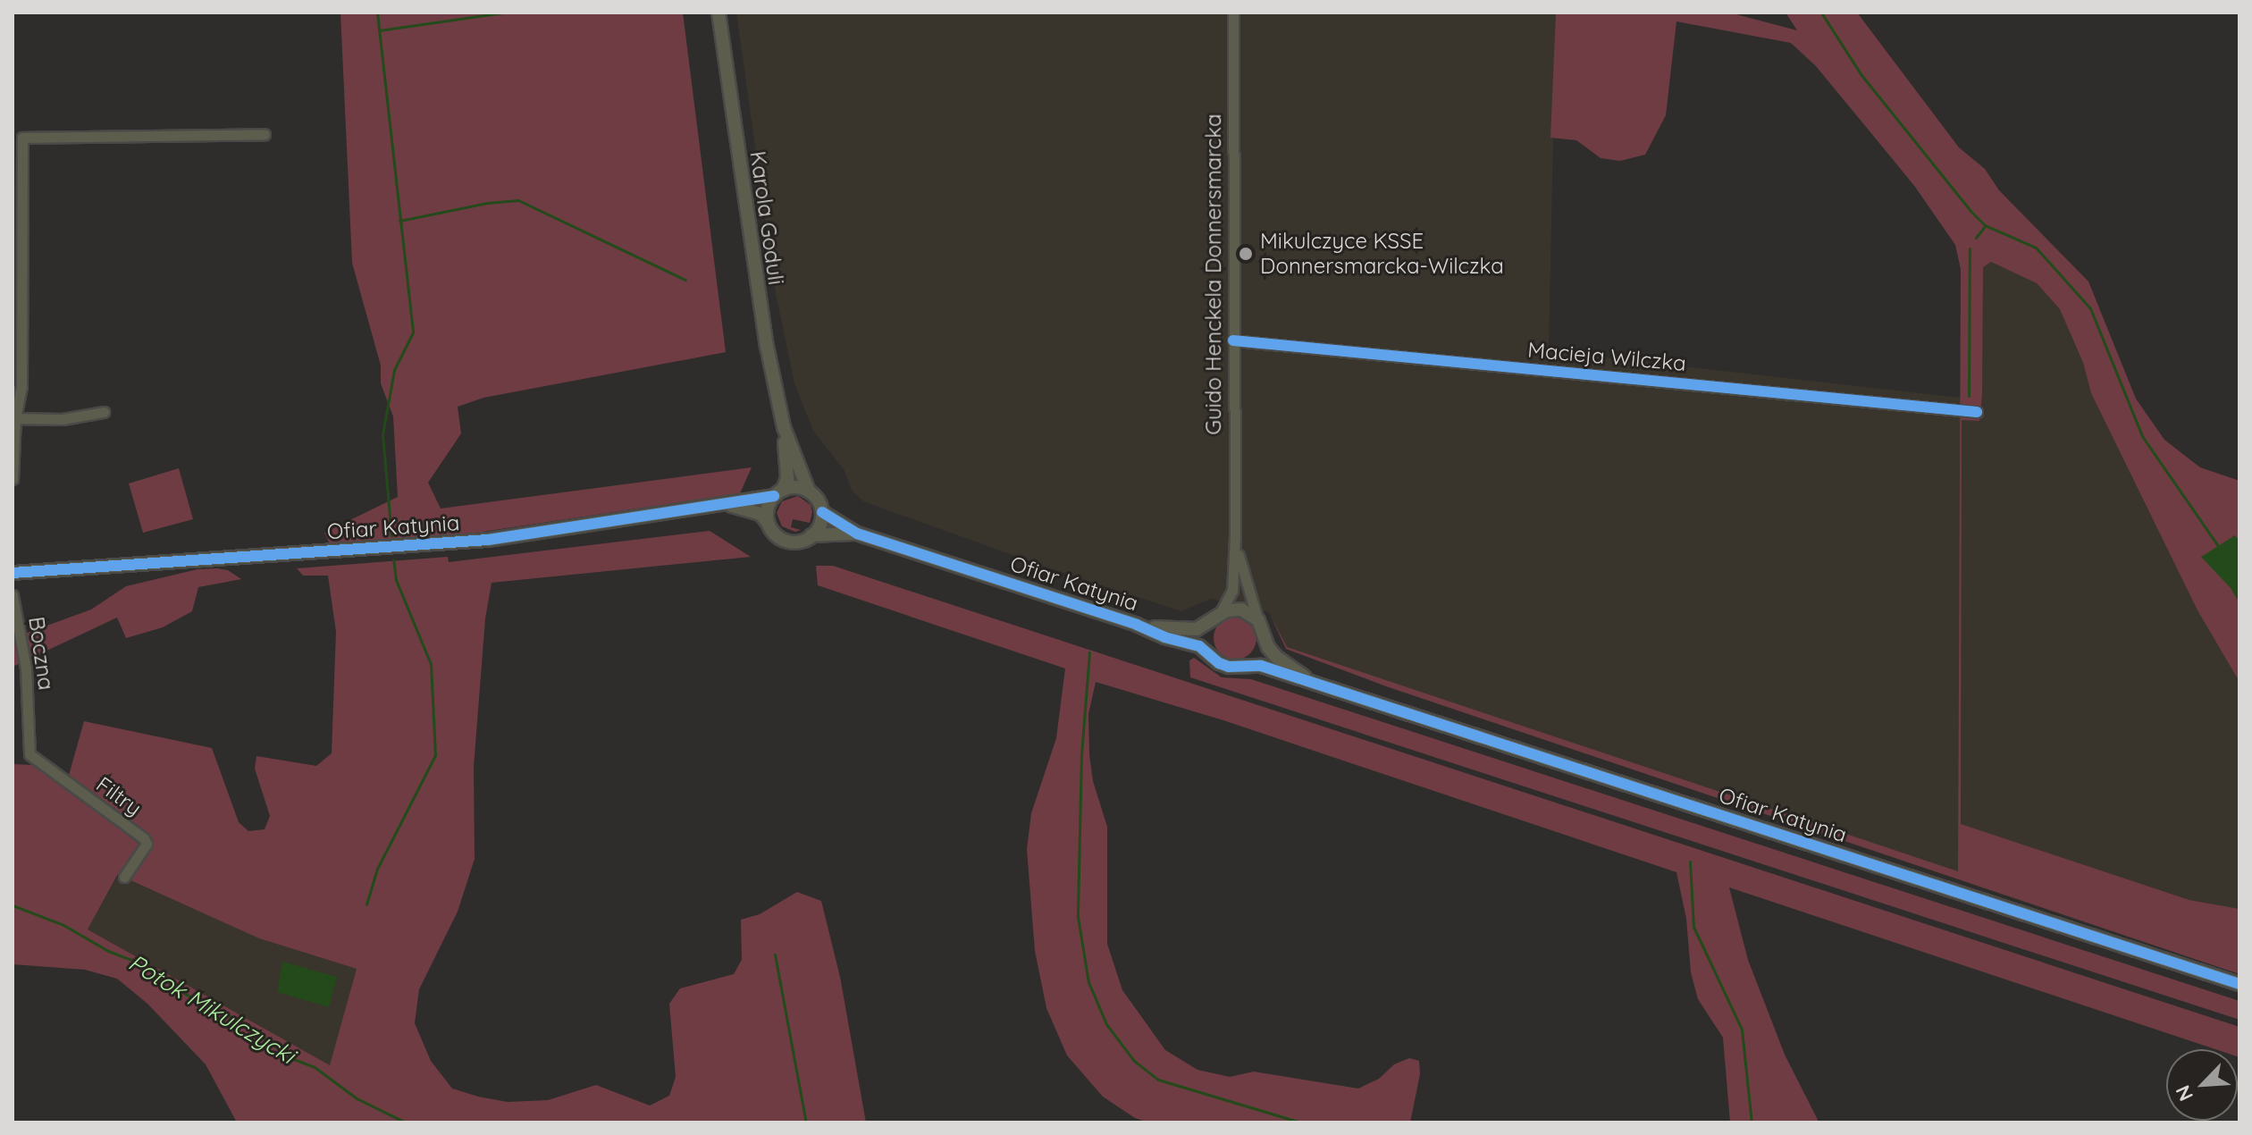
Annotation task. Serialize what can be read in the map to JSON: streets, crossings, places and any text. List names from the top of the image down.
{
  "streets": {
    "street": [
      "Karola Goduli",
      "Guido Henckela Donnersmarcka",
      "Macieja Wilczka",
      "Ofiar Katynia",
      "Boczna",
      "Filtry"
    ]
  },
  "crossings": [
    ["Karola Goduli", "Ofiar Katynia"],
    ["Guido Henckela Donnersmarcka", "Macieja Wilczka"],
    ["Guido Henckela Donnersmarcka", "Ofiar Katynia"],
    ["Boczna", "Filtry"]
  ],
  "water": ["Potok Mikulczycki"],
  "places": ["Mikulczyce KSSE Donnersmarcka-Wilczka"],
  "north": "bottom left"
}
